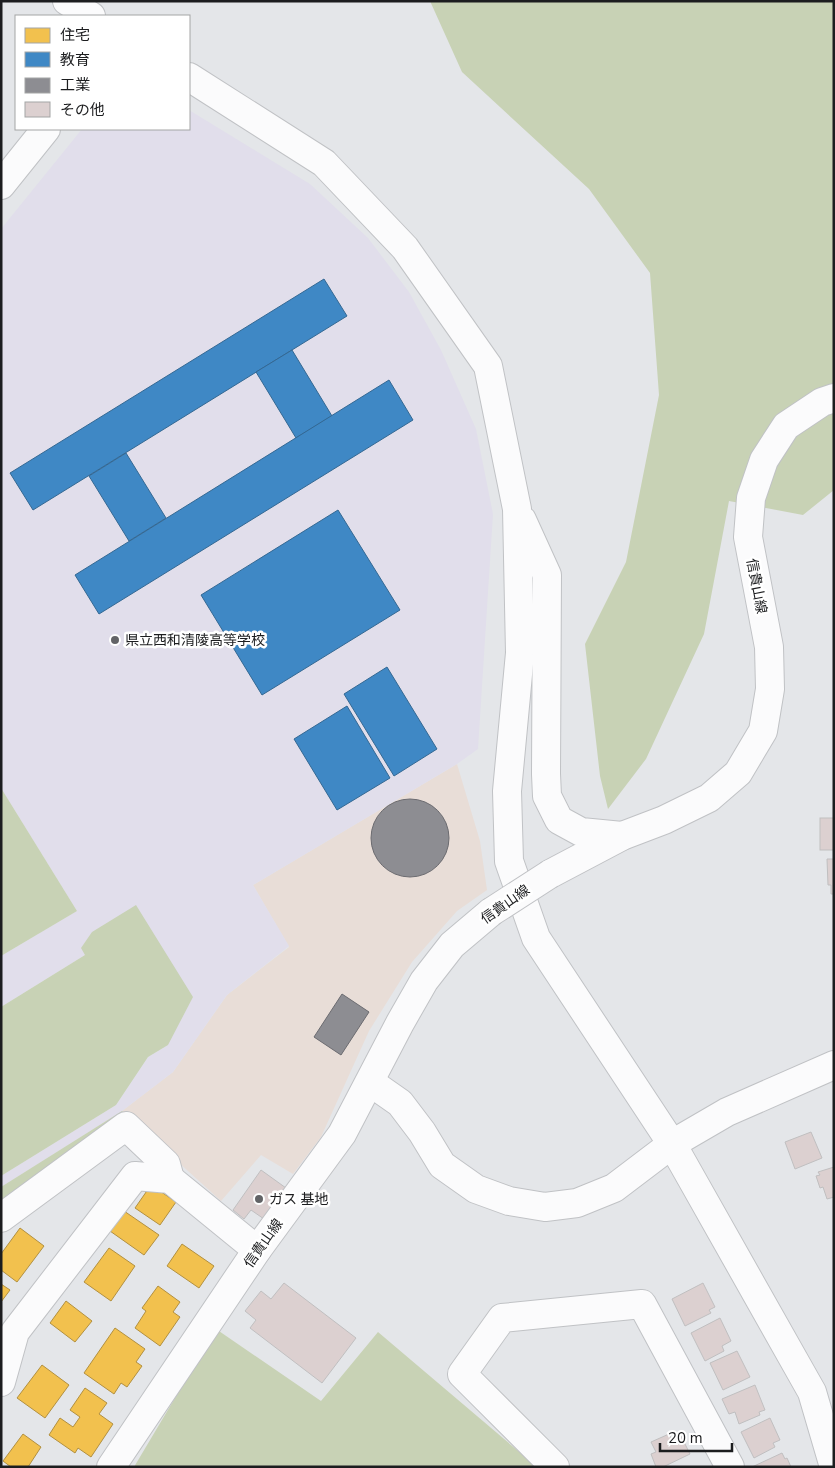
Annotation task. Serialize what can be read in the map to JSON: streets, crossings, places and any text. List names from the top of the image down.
{
  "streets": {
    "street": ["信貴山線"]
  },
  "places": ["県立西和清陵高等学校", "ガス 基地"],
  "legend": [
    "住宅",
    "教育",
    "工業",
    "その他"
  ],
  "scale_bar": "20 m"
}
